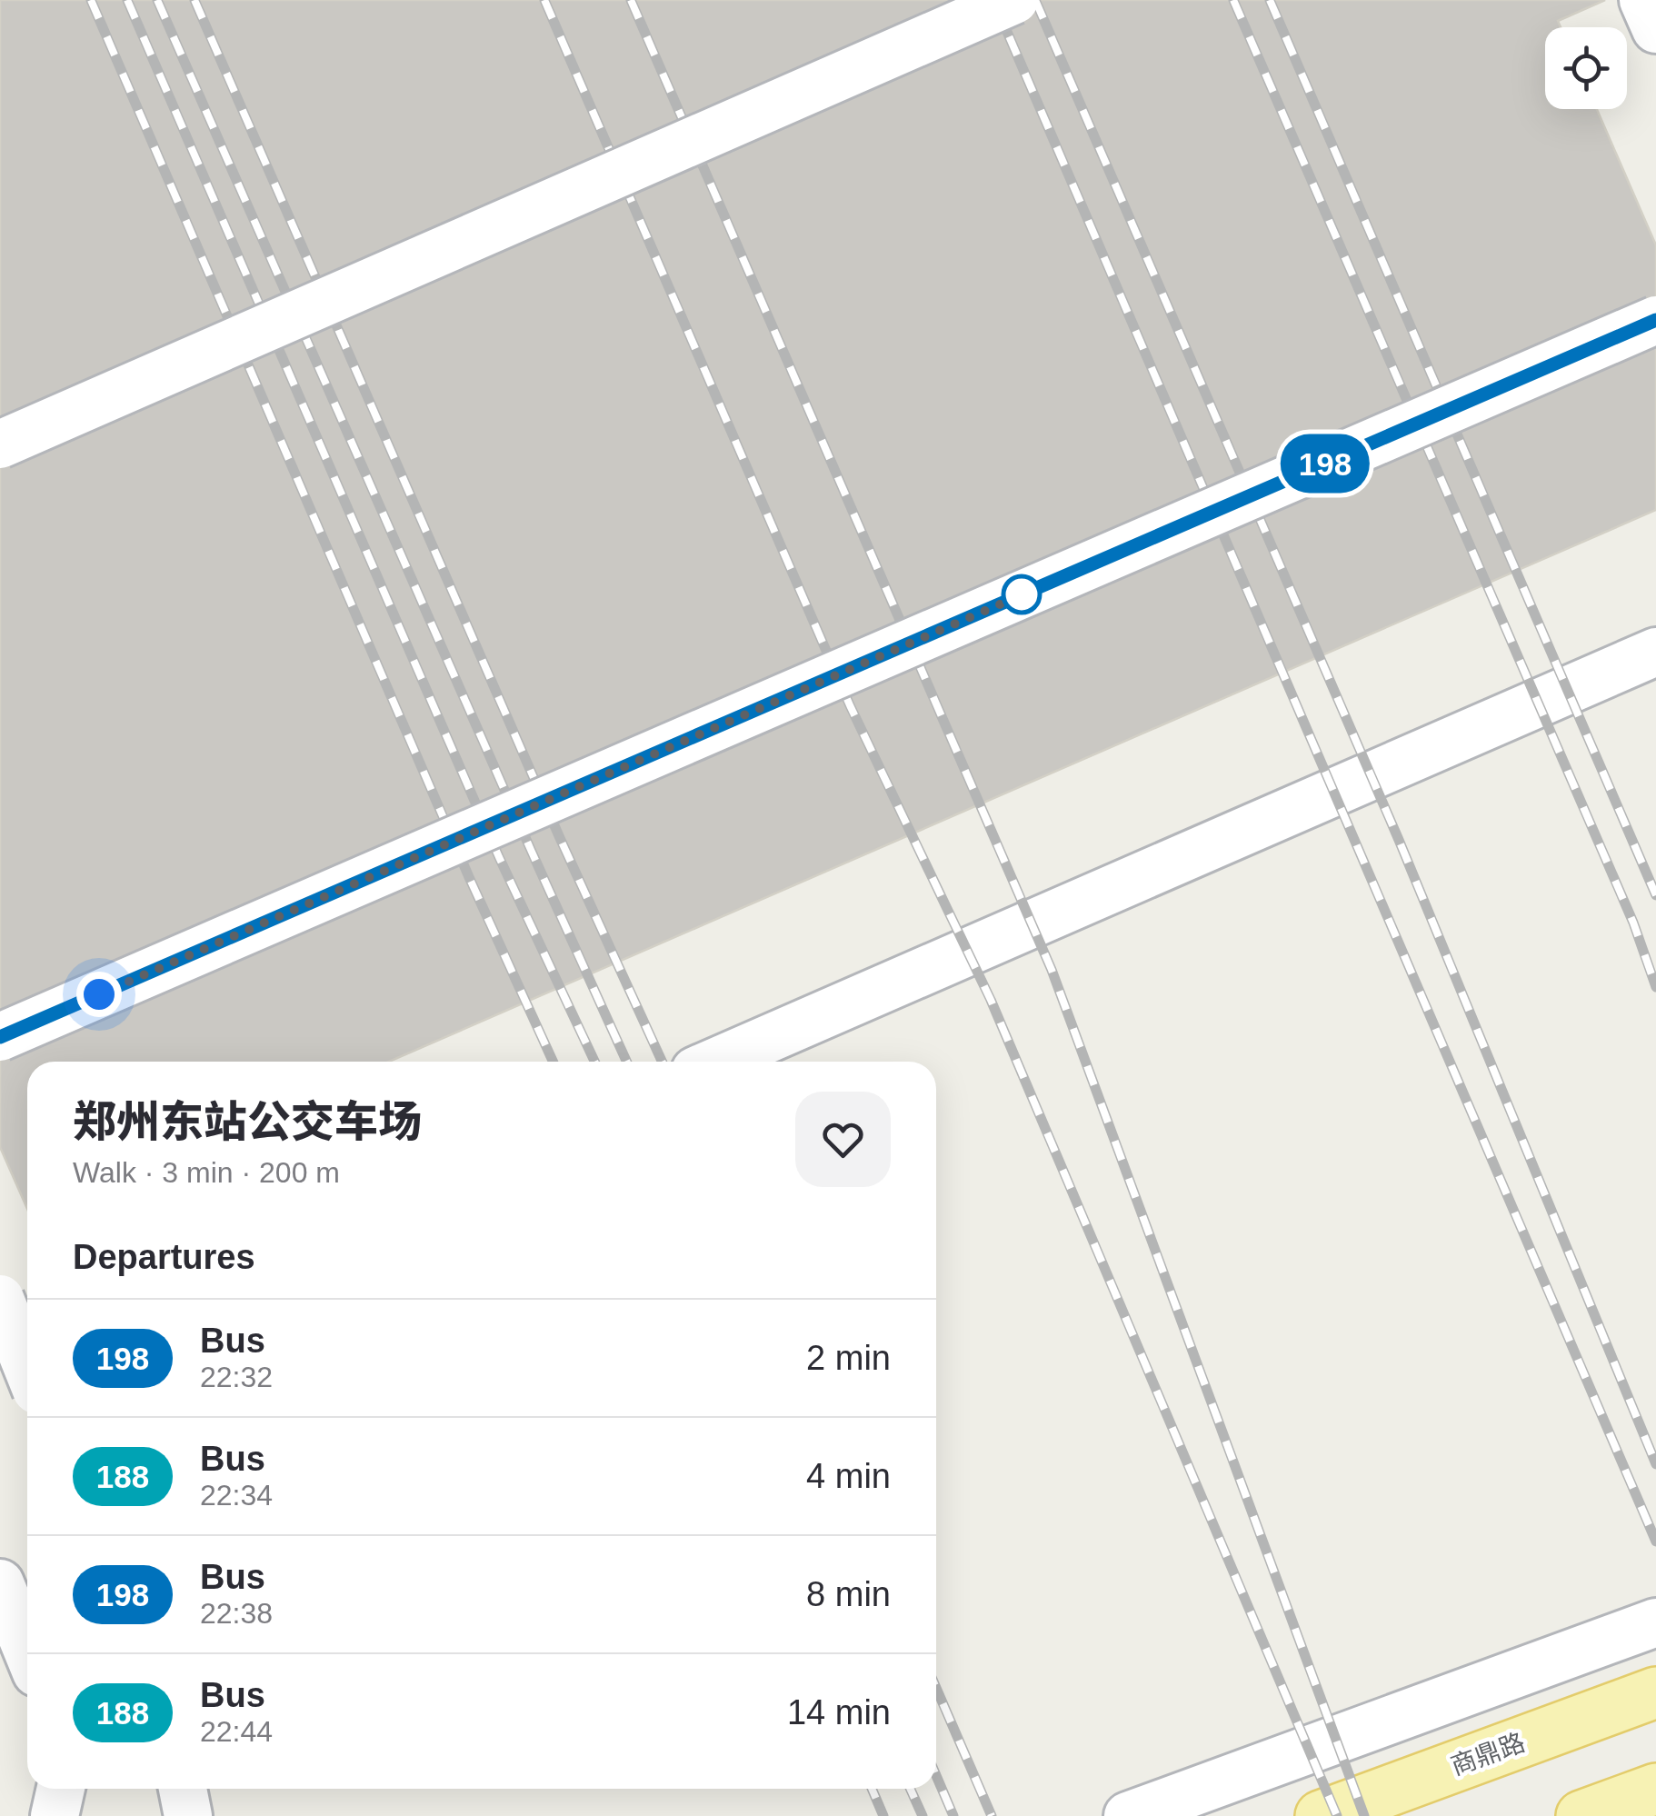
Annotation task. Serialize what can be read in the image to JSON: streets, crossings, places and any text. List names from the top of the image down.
{
  "streets": {
    "main road": ["商鼎路"]
  },
  "lines": ["bus line 198"],
  "page": {
    "on_map": "198",
    "heading": [
      ["郑州东站公交车场", "Walk · 3 min · 200 m"],
      "Departures"
    ],
    "list": [
      {
        "mark": "198",
        "name": "Bus",
        "note": "22:32",
        "value": "2 min"
      },
      {
        "mark": "188",
        "name": "Bus",
        "note": "22:34",
        "value": "4 min"
      },
      {
        "mark": "198",
        "name": "Bus",
        "note": "22:38",
        "value": "8 min"
      },
      {
        "mark": "188",
        "name": "Bus",
        "note": "22:44",
        "value": "14 min"
      }
    ]
  }
}
